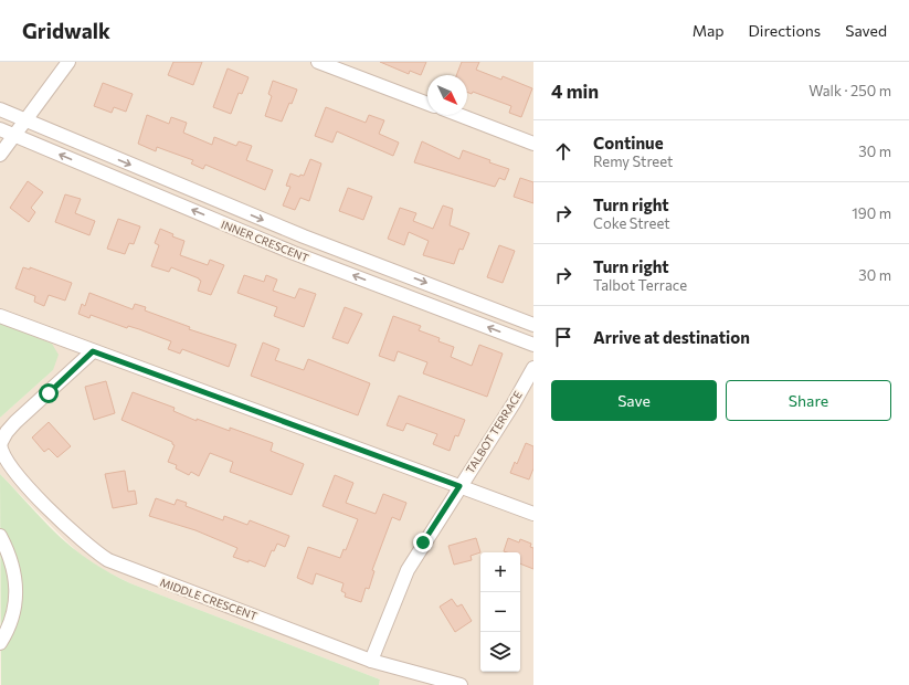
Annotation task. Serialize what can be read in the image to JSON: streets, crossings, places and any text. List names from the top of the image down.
{
  "streets": {
    "street": ["INNER CRESCENT", "TALBOT TERRACE", "MIDDLE CRESCENT"]
  },
  "crossings": [
    ["TALBOT TERRACE", "MIDDLE CRESCENT"]
  ],
  "north": "bottom right",
  "page": {
    "header": "Gridwalk",
    "nav": ["Map", "Directions", "Saved"],
    "heading": ["4 min", "Walk · 250 m"],
    "list": [
      ["Continue", "Remy Street", "30 m"],
      ["Turn right", "Coke Street", "190 m"],
      ["Turn right", "Talbot Terrace", "30 m"],
      "Arrive at destination"
    ],
    "buttons": ["Save", "Share"],
    "map_buttons": ["+", "−"]
  }
}
